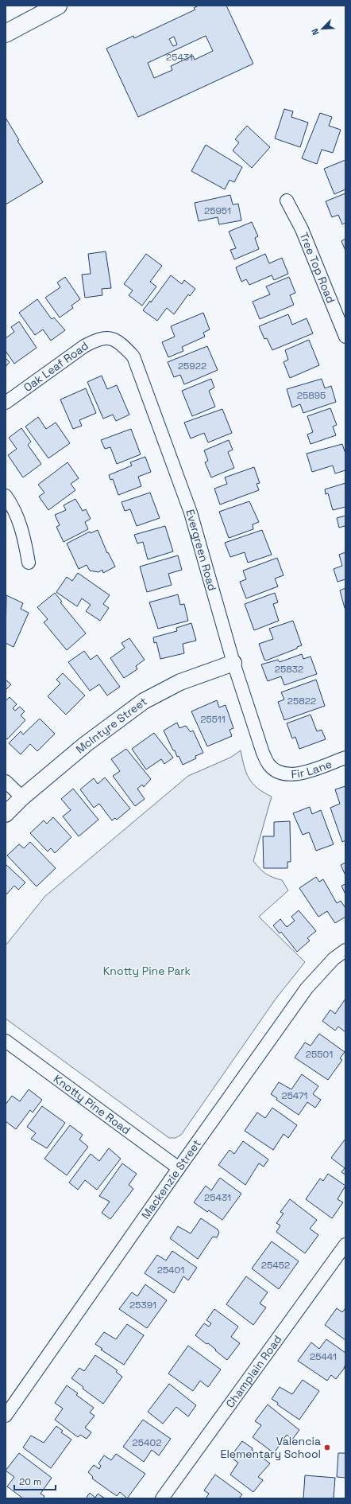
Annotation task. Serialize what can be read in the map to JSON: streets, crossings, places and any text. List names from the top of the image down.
{
  "streets": {
    "street": [
      "Tree Top Road",
      "Oak Leaf Road",
      "Evergreen Road",
      "McIntyre Street",
      "Fir Lane",
      "Knotty Pine Road",
      "Mackenzie Street",
      "Champlain Road"
    ]
  },
  "crossings": [
    ["Oak Leaf Road", "Evergreen Road"],
    ["Evergreen Road", "McIntyre Street"],
    ["Evergreen Road", "Fir Lane"],
    ["Knotty Pine Road", "Mackenzie Street"]
  ],
  "parks": ["Knotty Pine Park"],
  "places": ["Valencia Elementary School"],
  "house_numbers": [
    "25431",
    "25951",
    "25922",
    "25895",
    "25832",
    "25822",
    "25511",
    "25501",
    "25471",
    "25431",
    "25452",
    "25401",
    "25391",
    "25441",
    "25402"
  ],
  "scale_bar": "20 m",
  "north": "bottom left"
}
